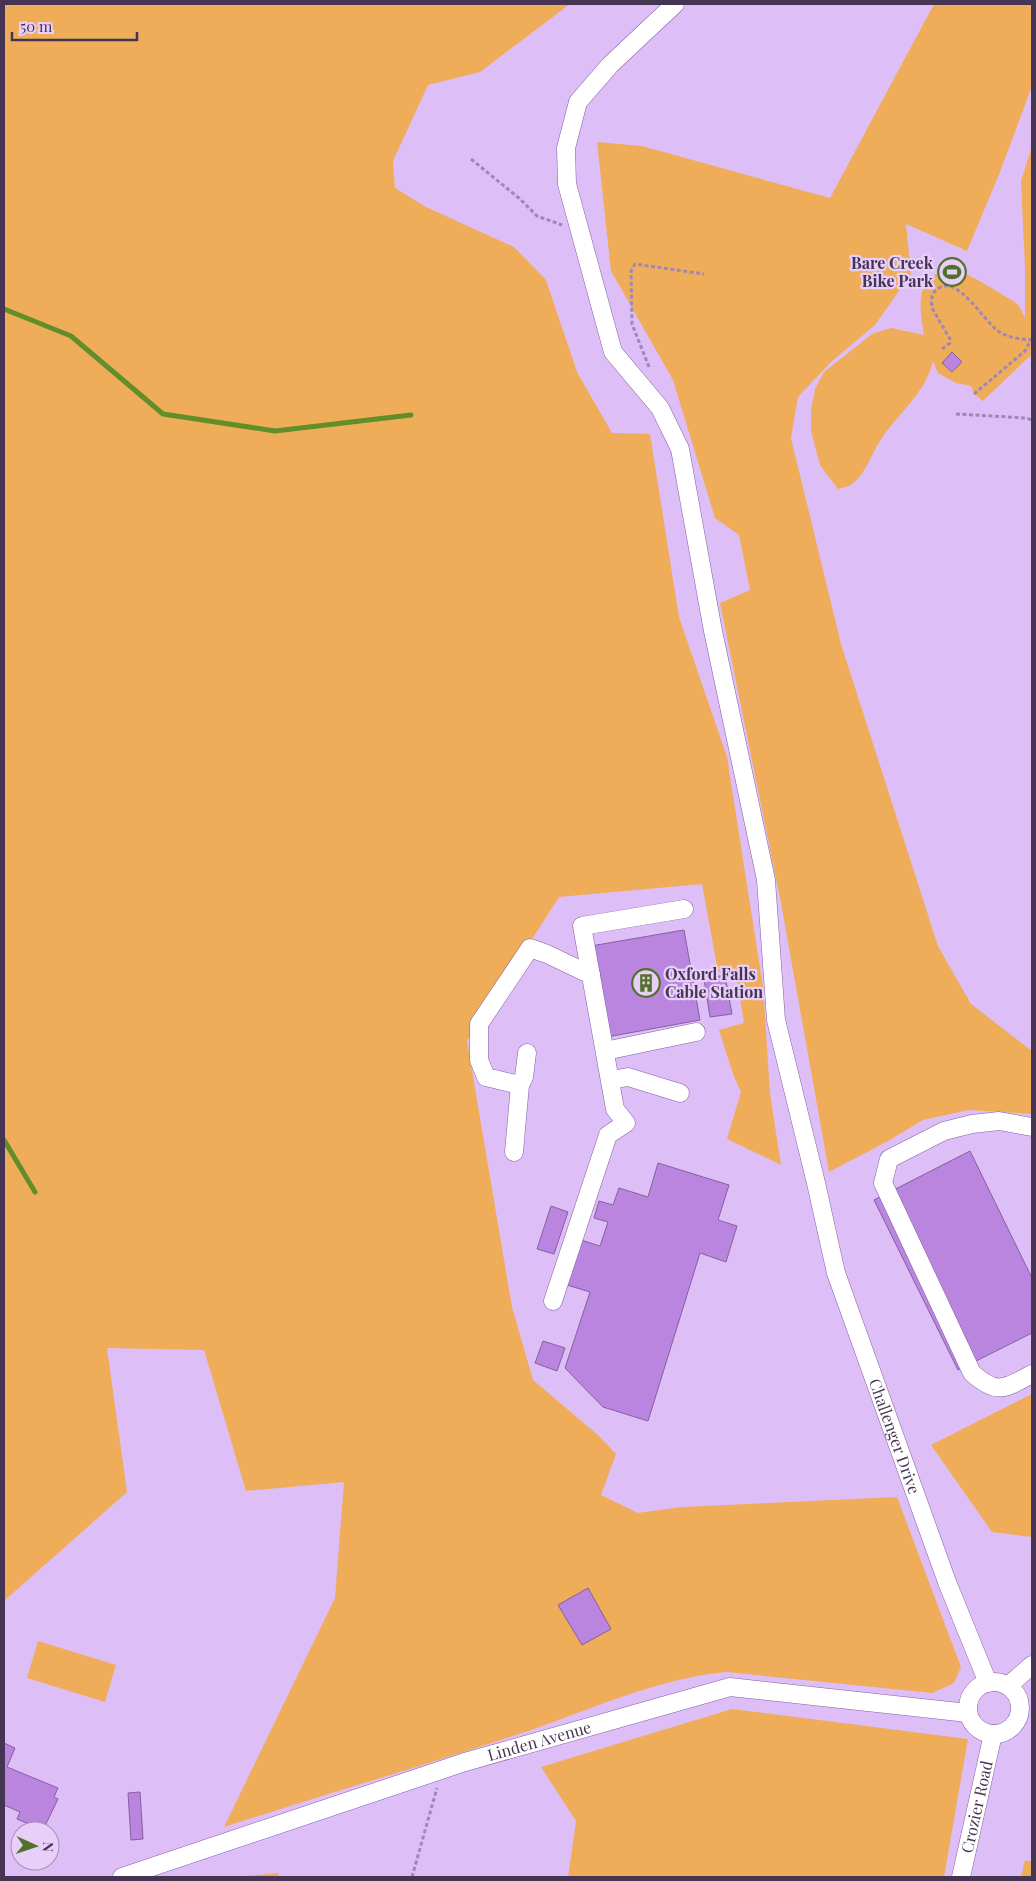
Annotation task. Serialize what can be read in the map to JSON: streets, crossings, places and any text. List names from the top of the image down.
{
  "streets": {
    "street": ["Challenger Drive", "Linden Avenue", "Crozier Road"]
  },
  "crossings": [
    ["Challenger Drive", "Linden Avenue"],
    ["Challenger Drive", "Crozier Road"],
    ["Linden Avenue", "Crozier Road"]
  ],
  "places": {
    "sports": ["Bare Creek Bike Park"],
    "building": ["Oxford Falls Cable Station"]
  },
  "scale_bar": "50 m",
  "north": "right"
}
